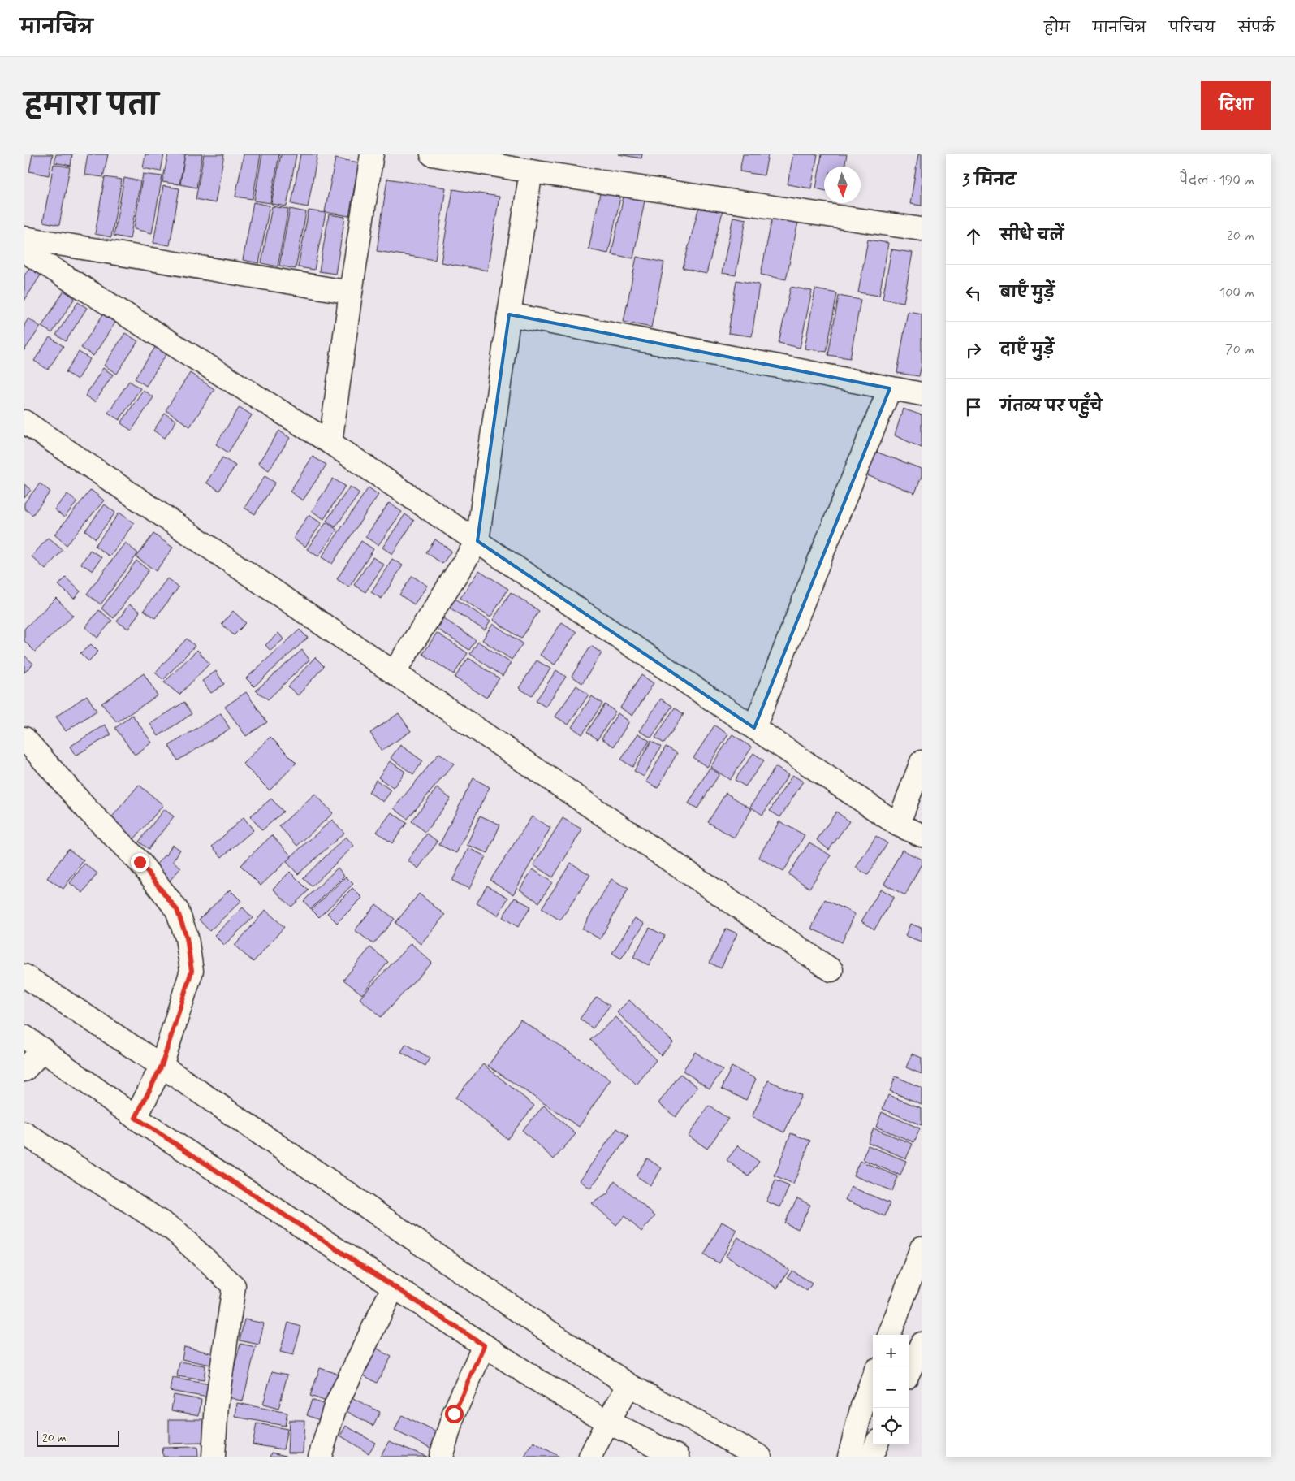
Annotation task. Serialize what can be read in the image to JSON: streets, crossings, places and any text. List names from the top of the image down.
{
  "scale_bar": "20 m",
  "north": "bottom",
  "page": {
    "header": "मानचित्र",
    "nav": [
      "होम",
      "मानचित्र",
      "परिचय",
      "संपर्क"
    ],
    "title": "हमारा पता",
    "buttons": "दिशा",
    "heading": ["3 मिनट", "पैदल · 190 m"],
    "list": [
      ["सीधे चलें", "20 m"],
      ["बाएँ मुड़ें", "100 m"],
      ["दाएँ मुड़ें", "70 m"],
      "गंतव्य पर पहुँचे"
    ],
    "map_buttons": ["+", "−"],
    "scale": "20 m"
  }
}
